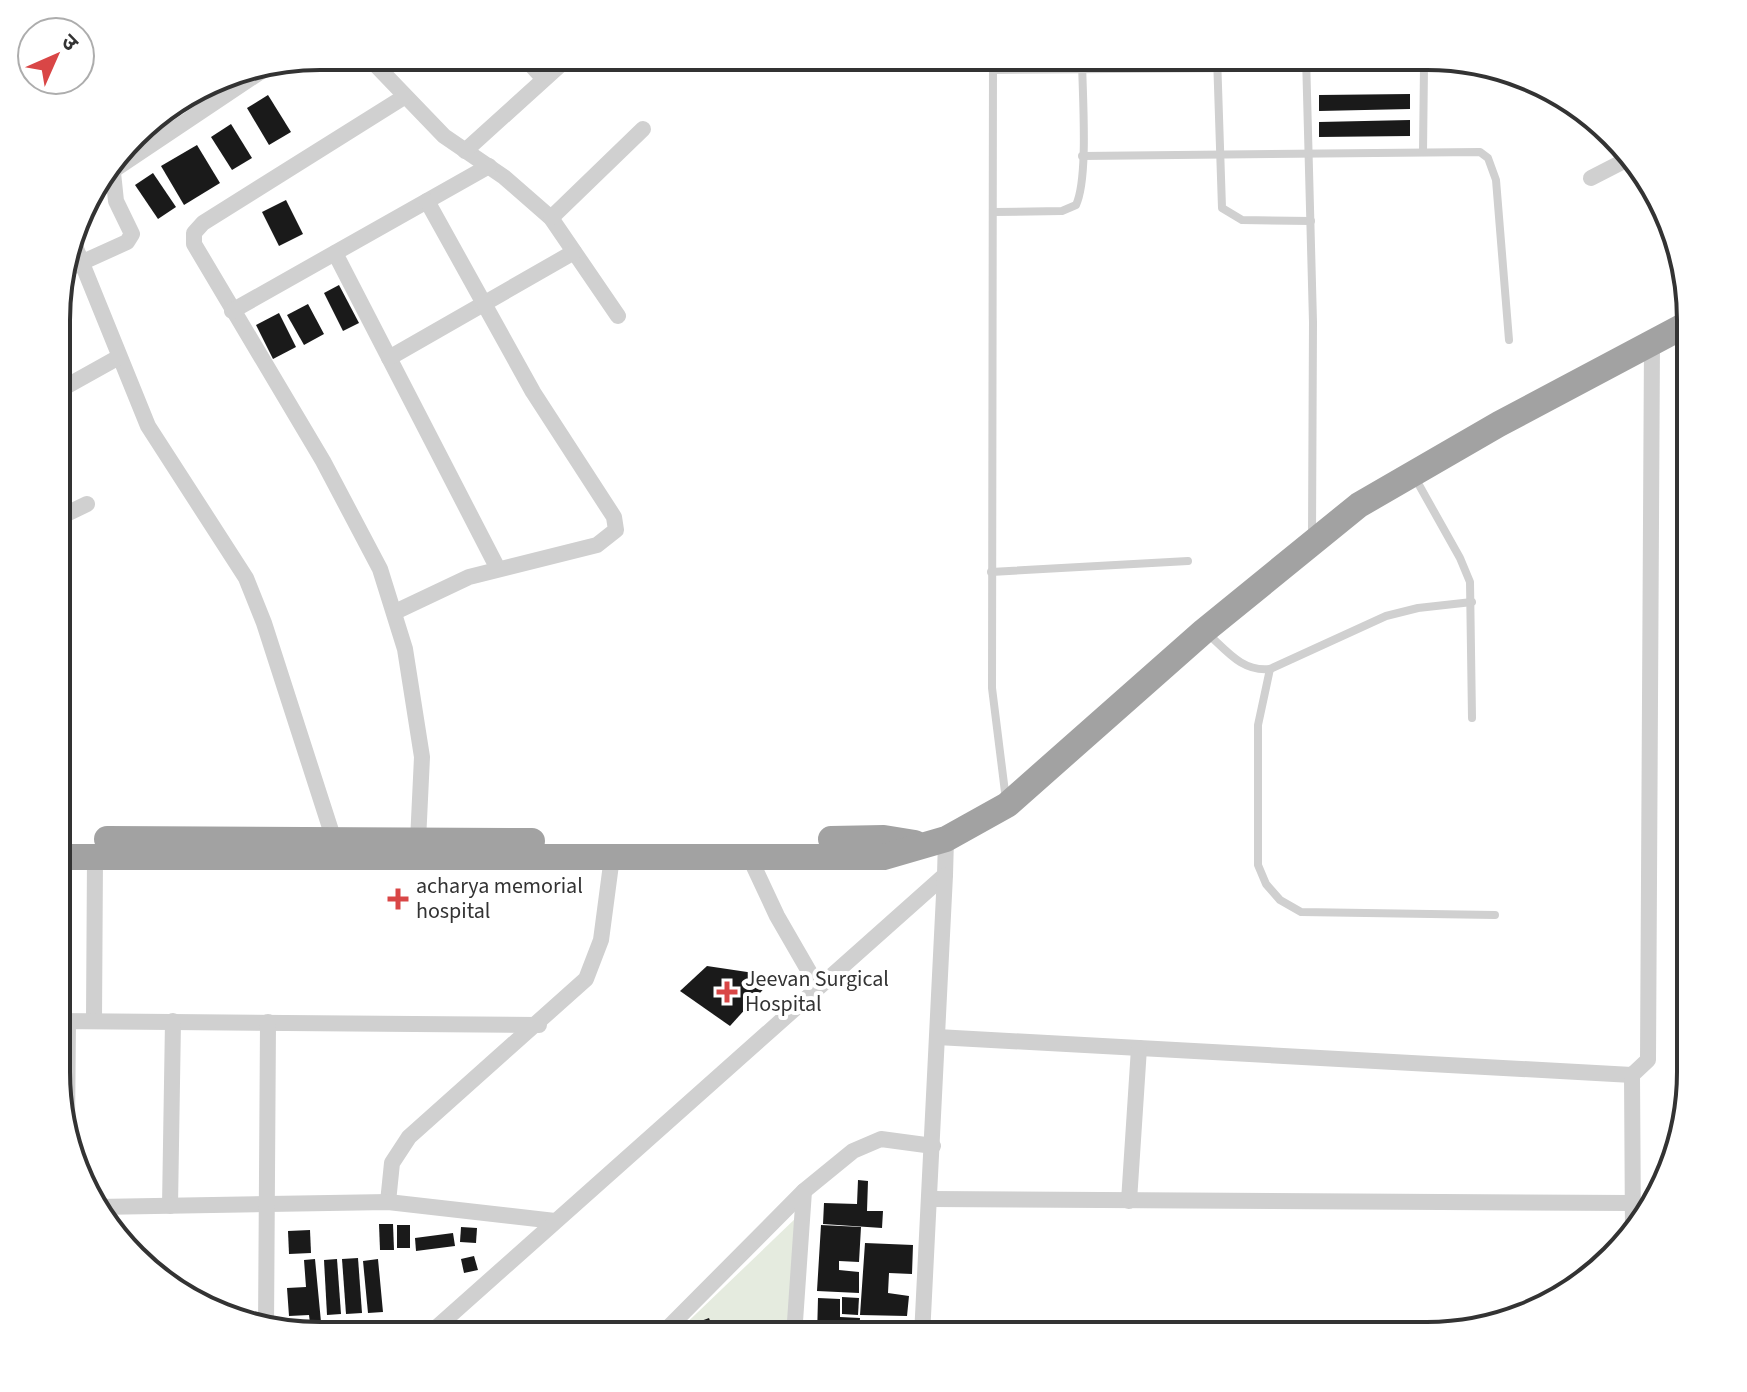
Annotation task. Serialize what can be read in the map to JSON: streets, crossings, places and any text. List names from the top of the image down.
{
  "places": {
    "health": ["acharya memorial hospital", "Jeevan Surgical Hospital"]
  },
  "north": "top right"
}
